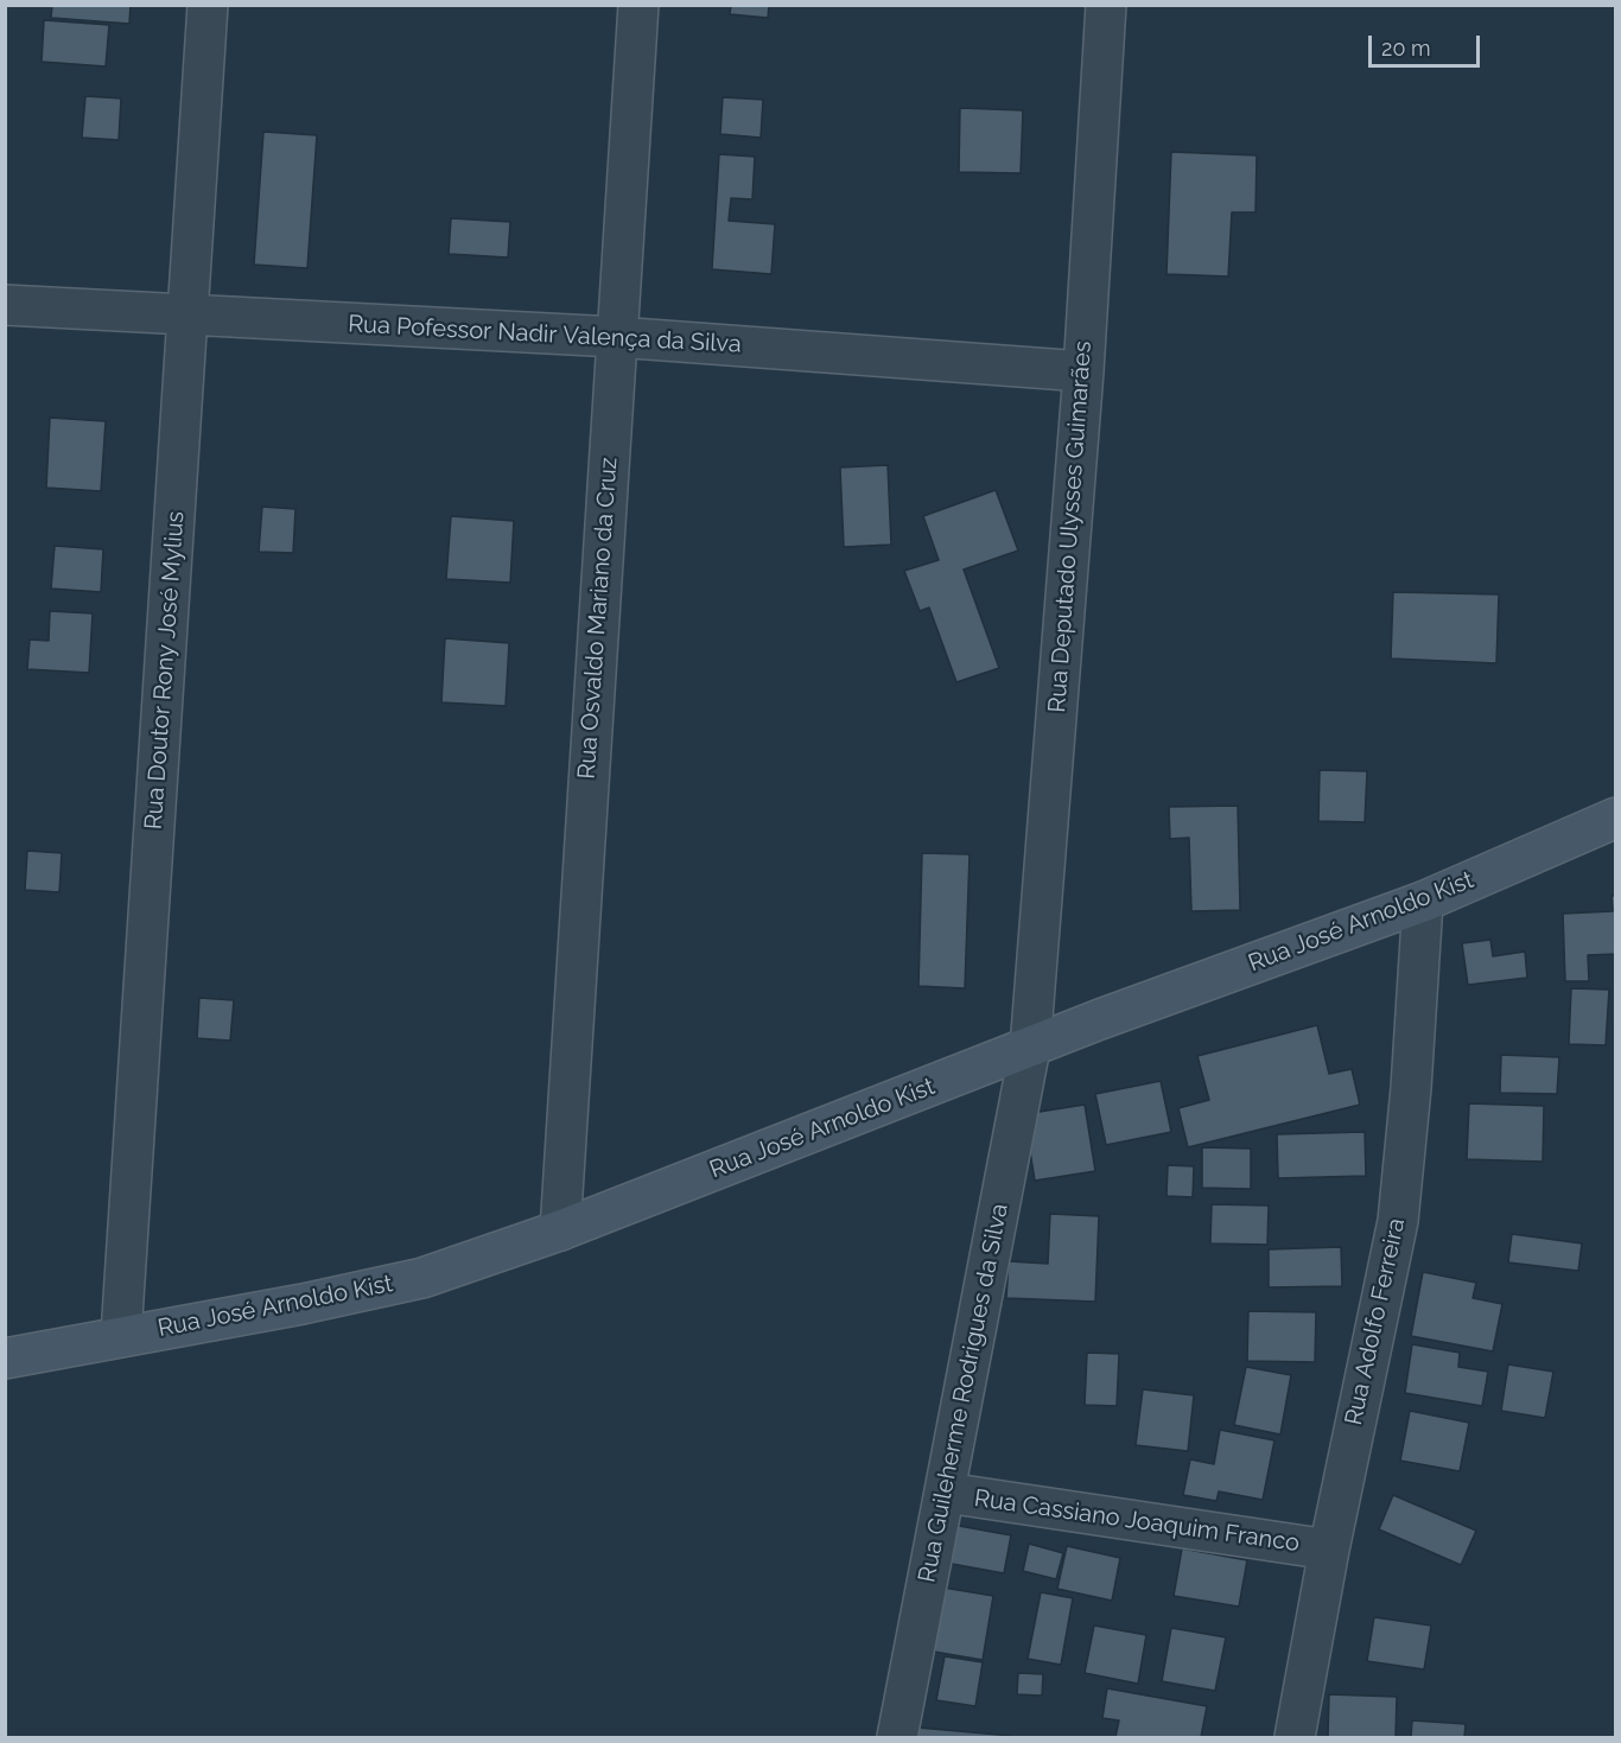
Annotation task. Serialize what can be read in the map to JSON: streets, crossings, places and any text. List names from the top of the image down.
{
  "streets": {
    "street": [
      "Rua Pofessor Nadir Valença da Silva",
      "Rua Deputado Ulysses Guimarães",
      "Rua Osvaldo Mariano da Cruz",
      "Rua Doutor Rony José Mylius",
      "Rua José Arnoldo Kist",
      "Rua Adolfo Ferreira",
      "Rua Guileherme Rodrigues da Silva",
      "Rua Cassiano Joaquim Franco"
    ]
  },
  "crossings": [
    ["Rua Pofessor Nadir Valença da Silva", "Rua Deputado Ulysses Guimarães"],
    ["Rua Pofessor Nadir Valença da Silva", "Rua Osvaldo Mariano da Cruz"],
    ["Rua Pofessor Nadir Valença da Silva", "Rua Doutor Rony José Mylius"],
    ["Rua Deputado Ulysses Guimarães", "Rua José Arnoldo Kist"],
    ["Rua Deputado Ulysses Guimarães", "Rua Guileherme Rodrigues da Silva"],
    ["Rua Osvaldo Mariano da Cruz", "Rua José Arnoldo Kist"],
    ["Rua Doutor Rony José Mylius", "Rua José Arnoldo Kist"],
    ["Rua José Arnoldo Kist", "Rua Adolfo Ferreira"],
    ["Rua José Arnoldo Kist", "Rua Guileherme Rodrigues da Silva"],
    ["Rua Adolfo Ferreira", "Rua Cassiano Joaquim Franco"],
    ["Rua Guileherme Rodrigues da Silva", "Rua Cassiano Joaquim Franco"]
  ],
  "scale_bar": "20 m"
}
